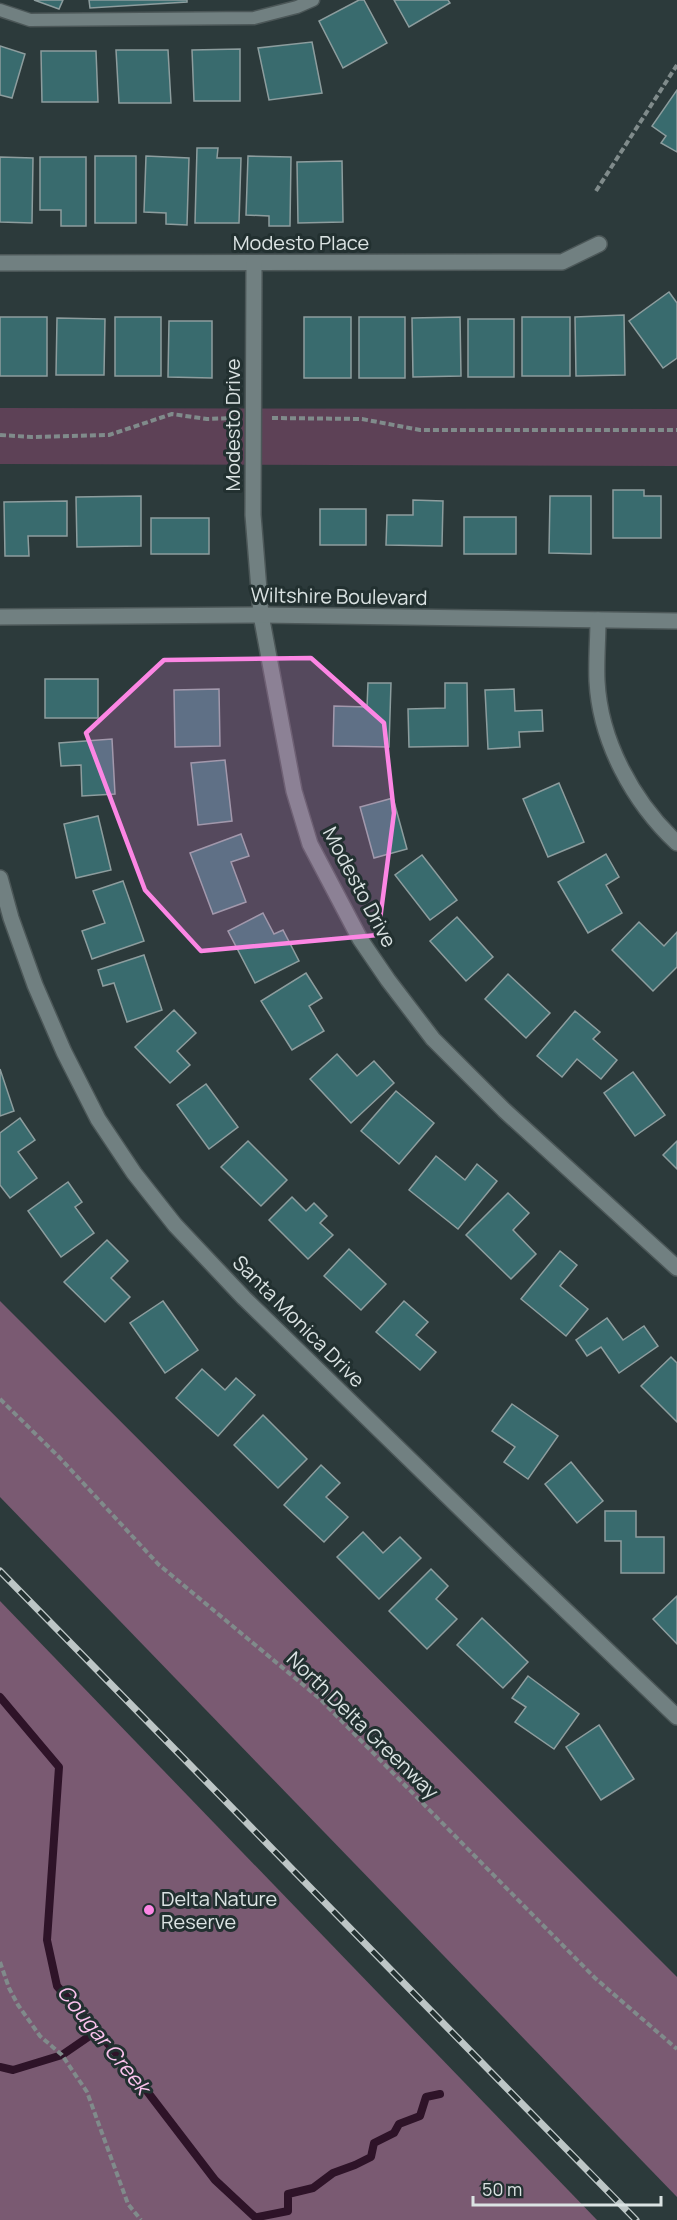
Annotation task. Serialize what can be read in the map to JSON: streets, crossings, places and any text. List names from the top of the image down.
{
  "streets": {
    "street": [
      "Modesto Place",
      "Modesto Drive",
      "Wiltshire Boulevard",
      "Santa Monica Drive"
    ],
    "path": ["North Delta Greenway"]
  },
  "crossings": [
    ["Modesto Place", "Modesto Drive"],
    ["Modesto Drive", "Wiltshire Boulevard"]
  ],
  "water": ["Cougar Creek"],
  "places": ["Delta Nature Reserve"],
  "scale_bar": "50 m"
}
